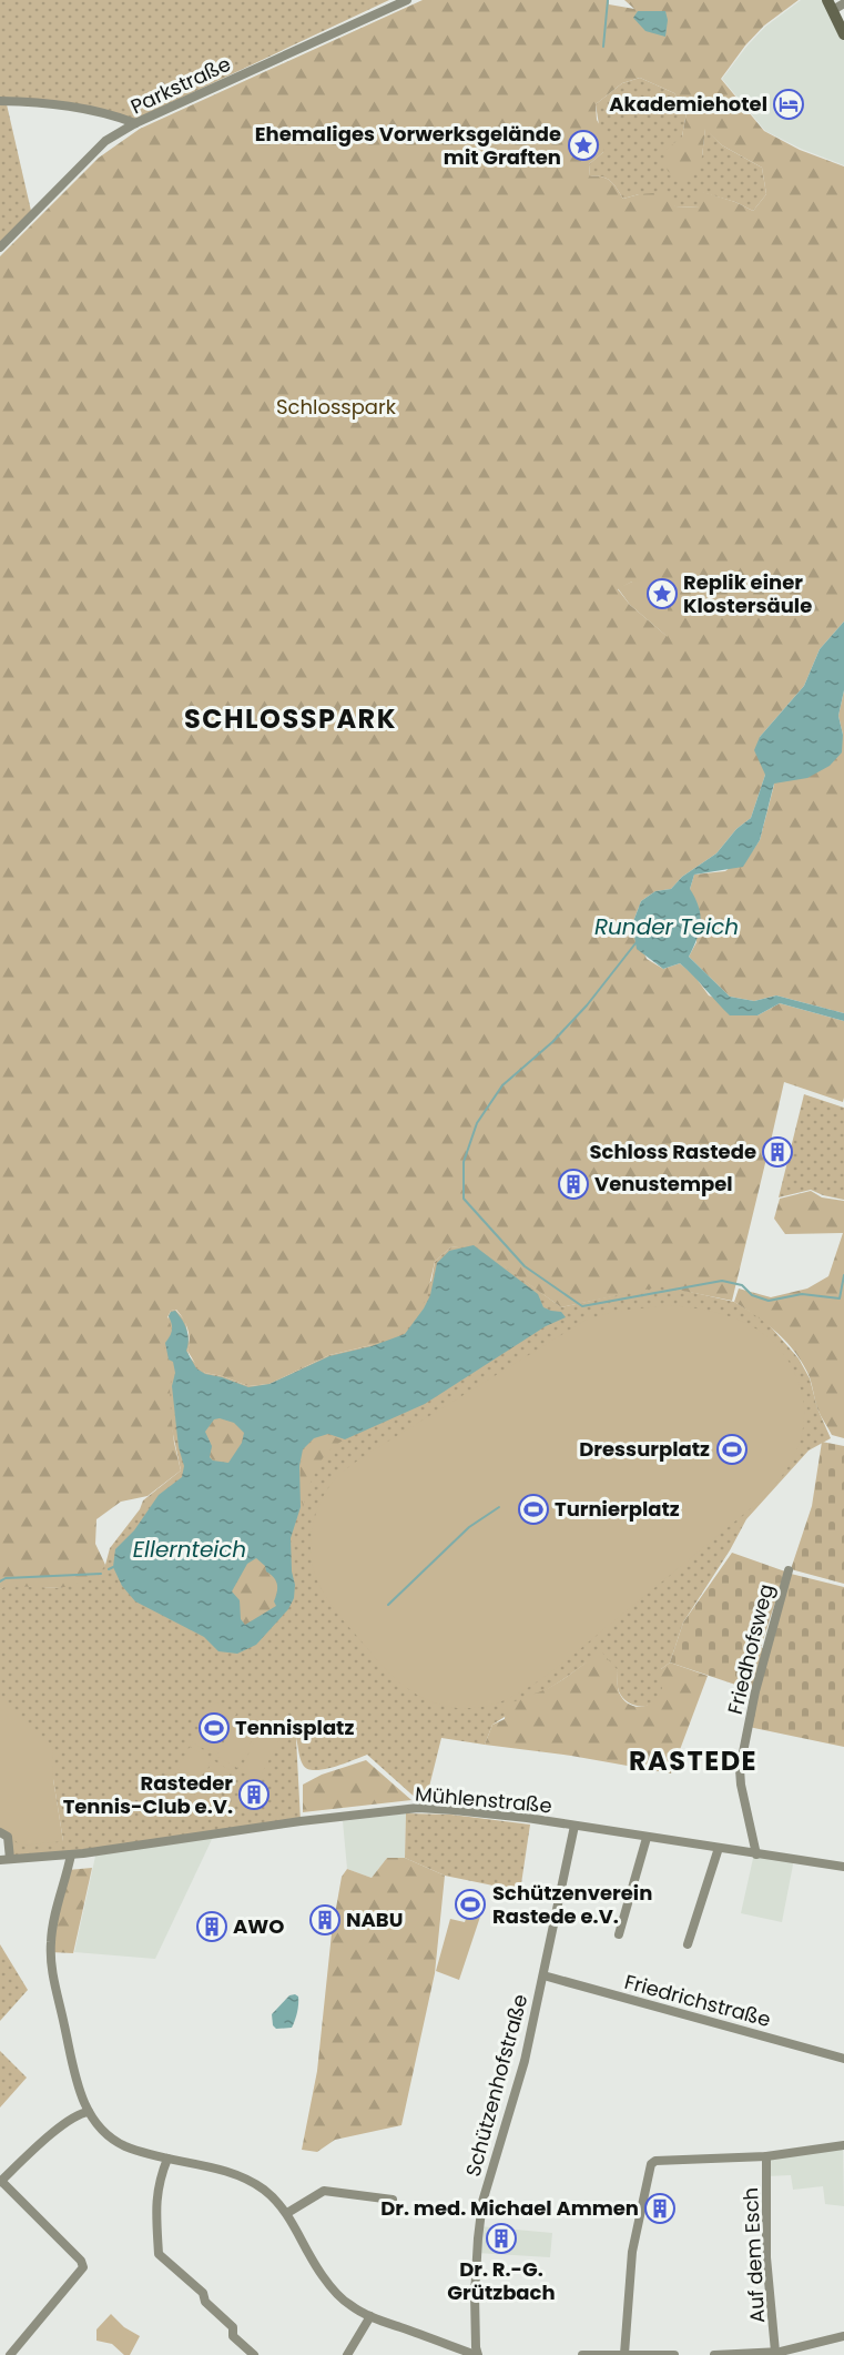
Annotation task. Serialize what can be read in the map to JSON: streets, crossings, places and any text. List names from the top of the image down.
{
  "streets": {
    "street": [
      "Parkstraße",
      "Friedhofsweg",
      "Mühlenstraße",
      "Friedrichstraße",
      "Schützenhofstraße",
      "Auf dem Esch"
    ]
  },
  "crossings": [
    ["Friedhofsweg", "Mühlenstraße"],
    ["Mühlenstraße", "Schützenhofstraße"],
    ["Friedrichstraße", "Schützenhofstraße"]
  ],
  "districts": ["SCHLOSSPARK", "RASTEDE"],
  "water": ["Runder Teich", "Ellernteich"],
  "parks": ["Schlosspark"],
  "places": {
    "hotel": ["Akademiehotel"],
    "place": ["Ehemaliges Vorwerksgelände mit Graften", "Replik einer Klostersäule"],
    "building": [
      "Schloss Rastede",
      "Venustempel",
      "Rasteder Tennis-Club e.V.",
      "NABU",
      "AWO",
      "Dr. med. Michael Ammen",
      "Dr. R.-G. Grützbach"
    ],
    "sports": [
      "Dressurplatz",
      "Turnierplatz",
      "Tennisplatz",
      "Schützenverein Rastede e.V."
    ]
  }
}
